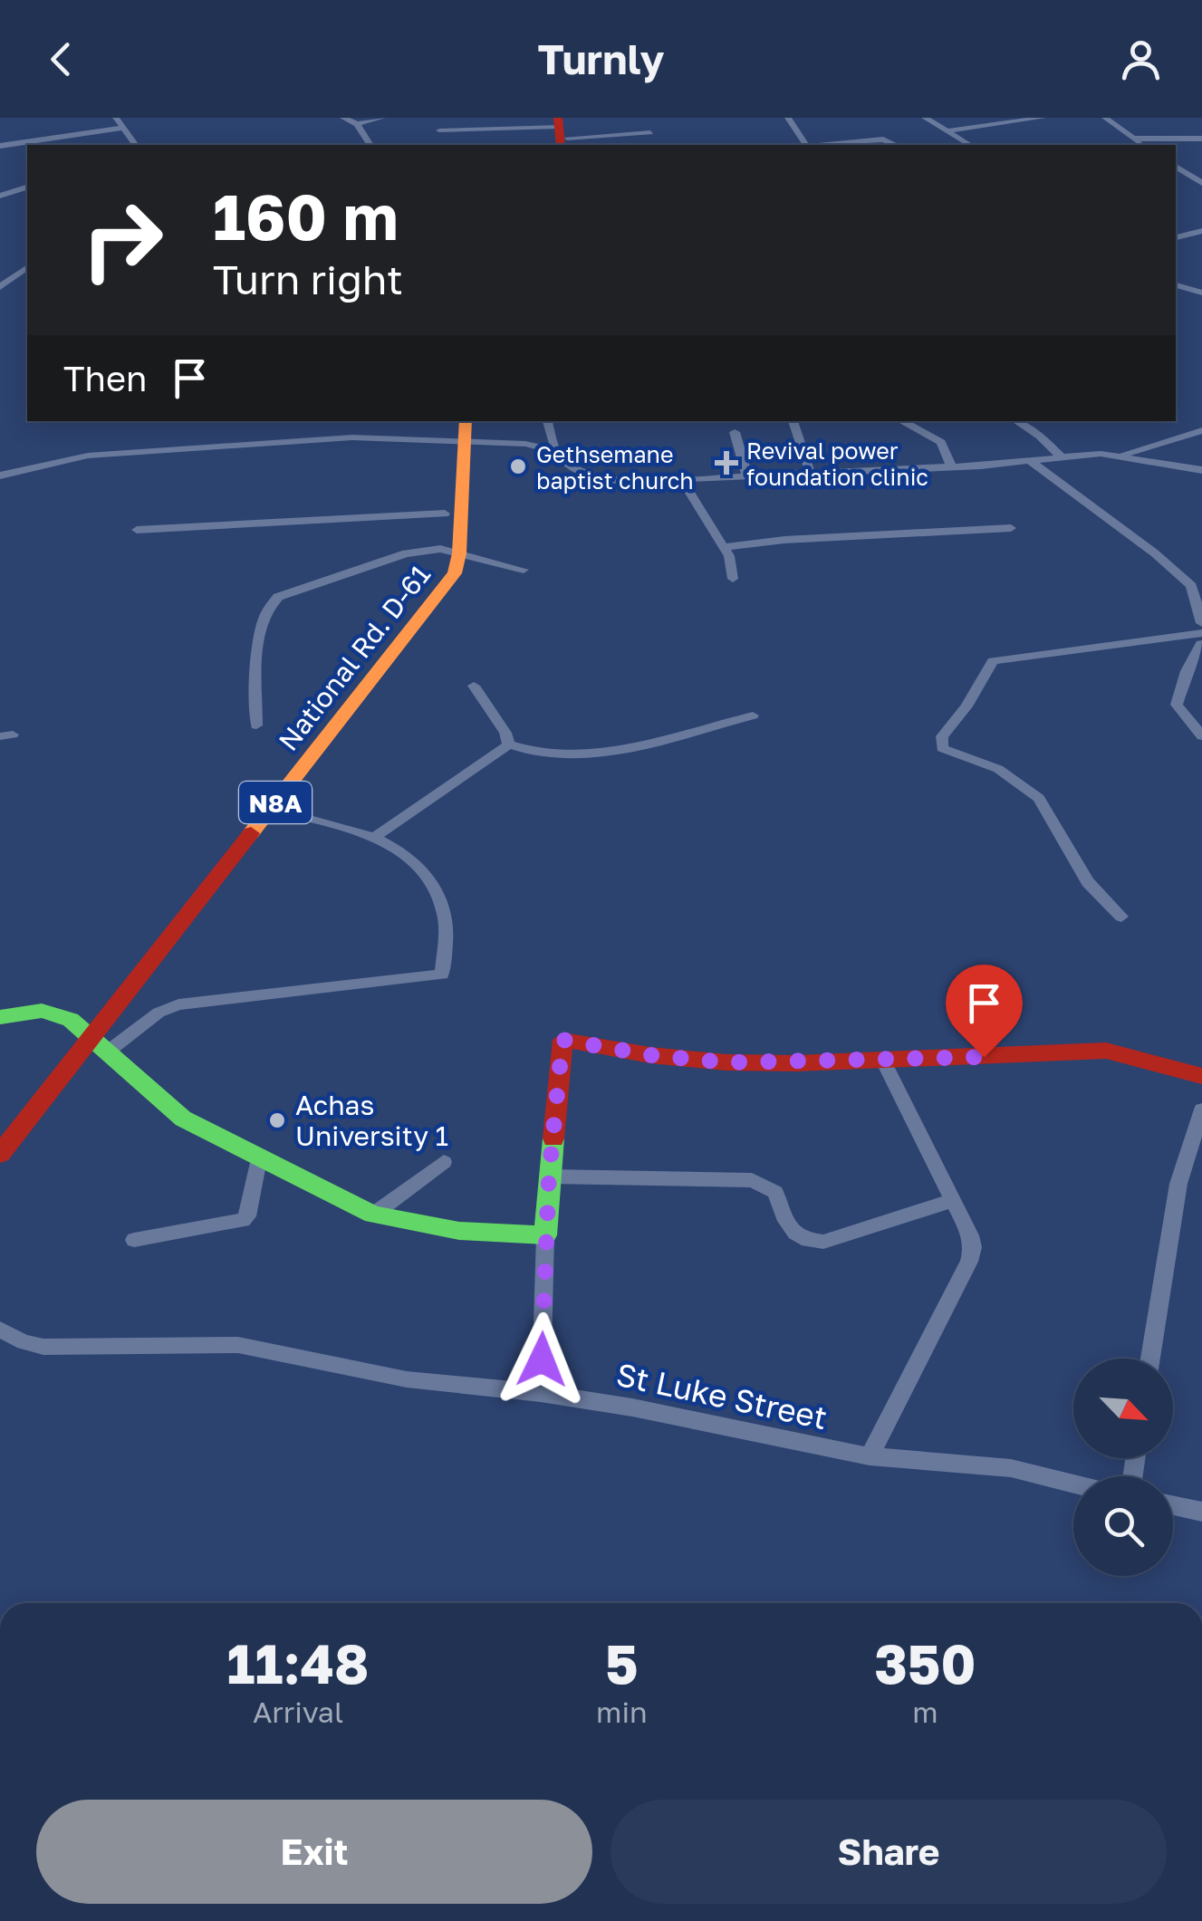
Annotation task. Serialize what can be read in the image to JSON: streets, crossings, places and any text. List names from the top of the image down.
{
  "streets": {
    "main road": ["National Rd. D-61", "N8A"],
    "street": ["St Luke Street"]
  },
  "places": {
    "health": ["Revival power foundation clinic"],
    "other": ["Gethsemane baptist church", "Achas University 1"]
  },
  "north": "bottom right",
  "page": {
    "header": "Turnly",
    "turn": ["160 m", "Turn right"],
    "then": "Then",
    "eta": [
      "11:48",
      "Arrival",
      "5",
      "min",
      "350",
      "m"
    ],
    "buttons": ["Exit", "Share"]
  }
}
